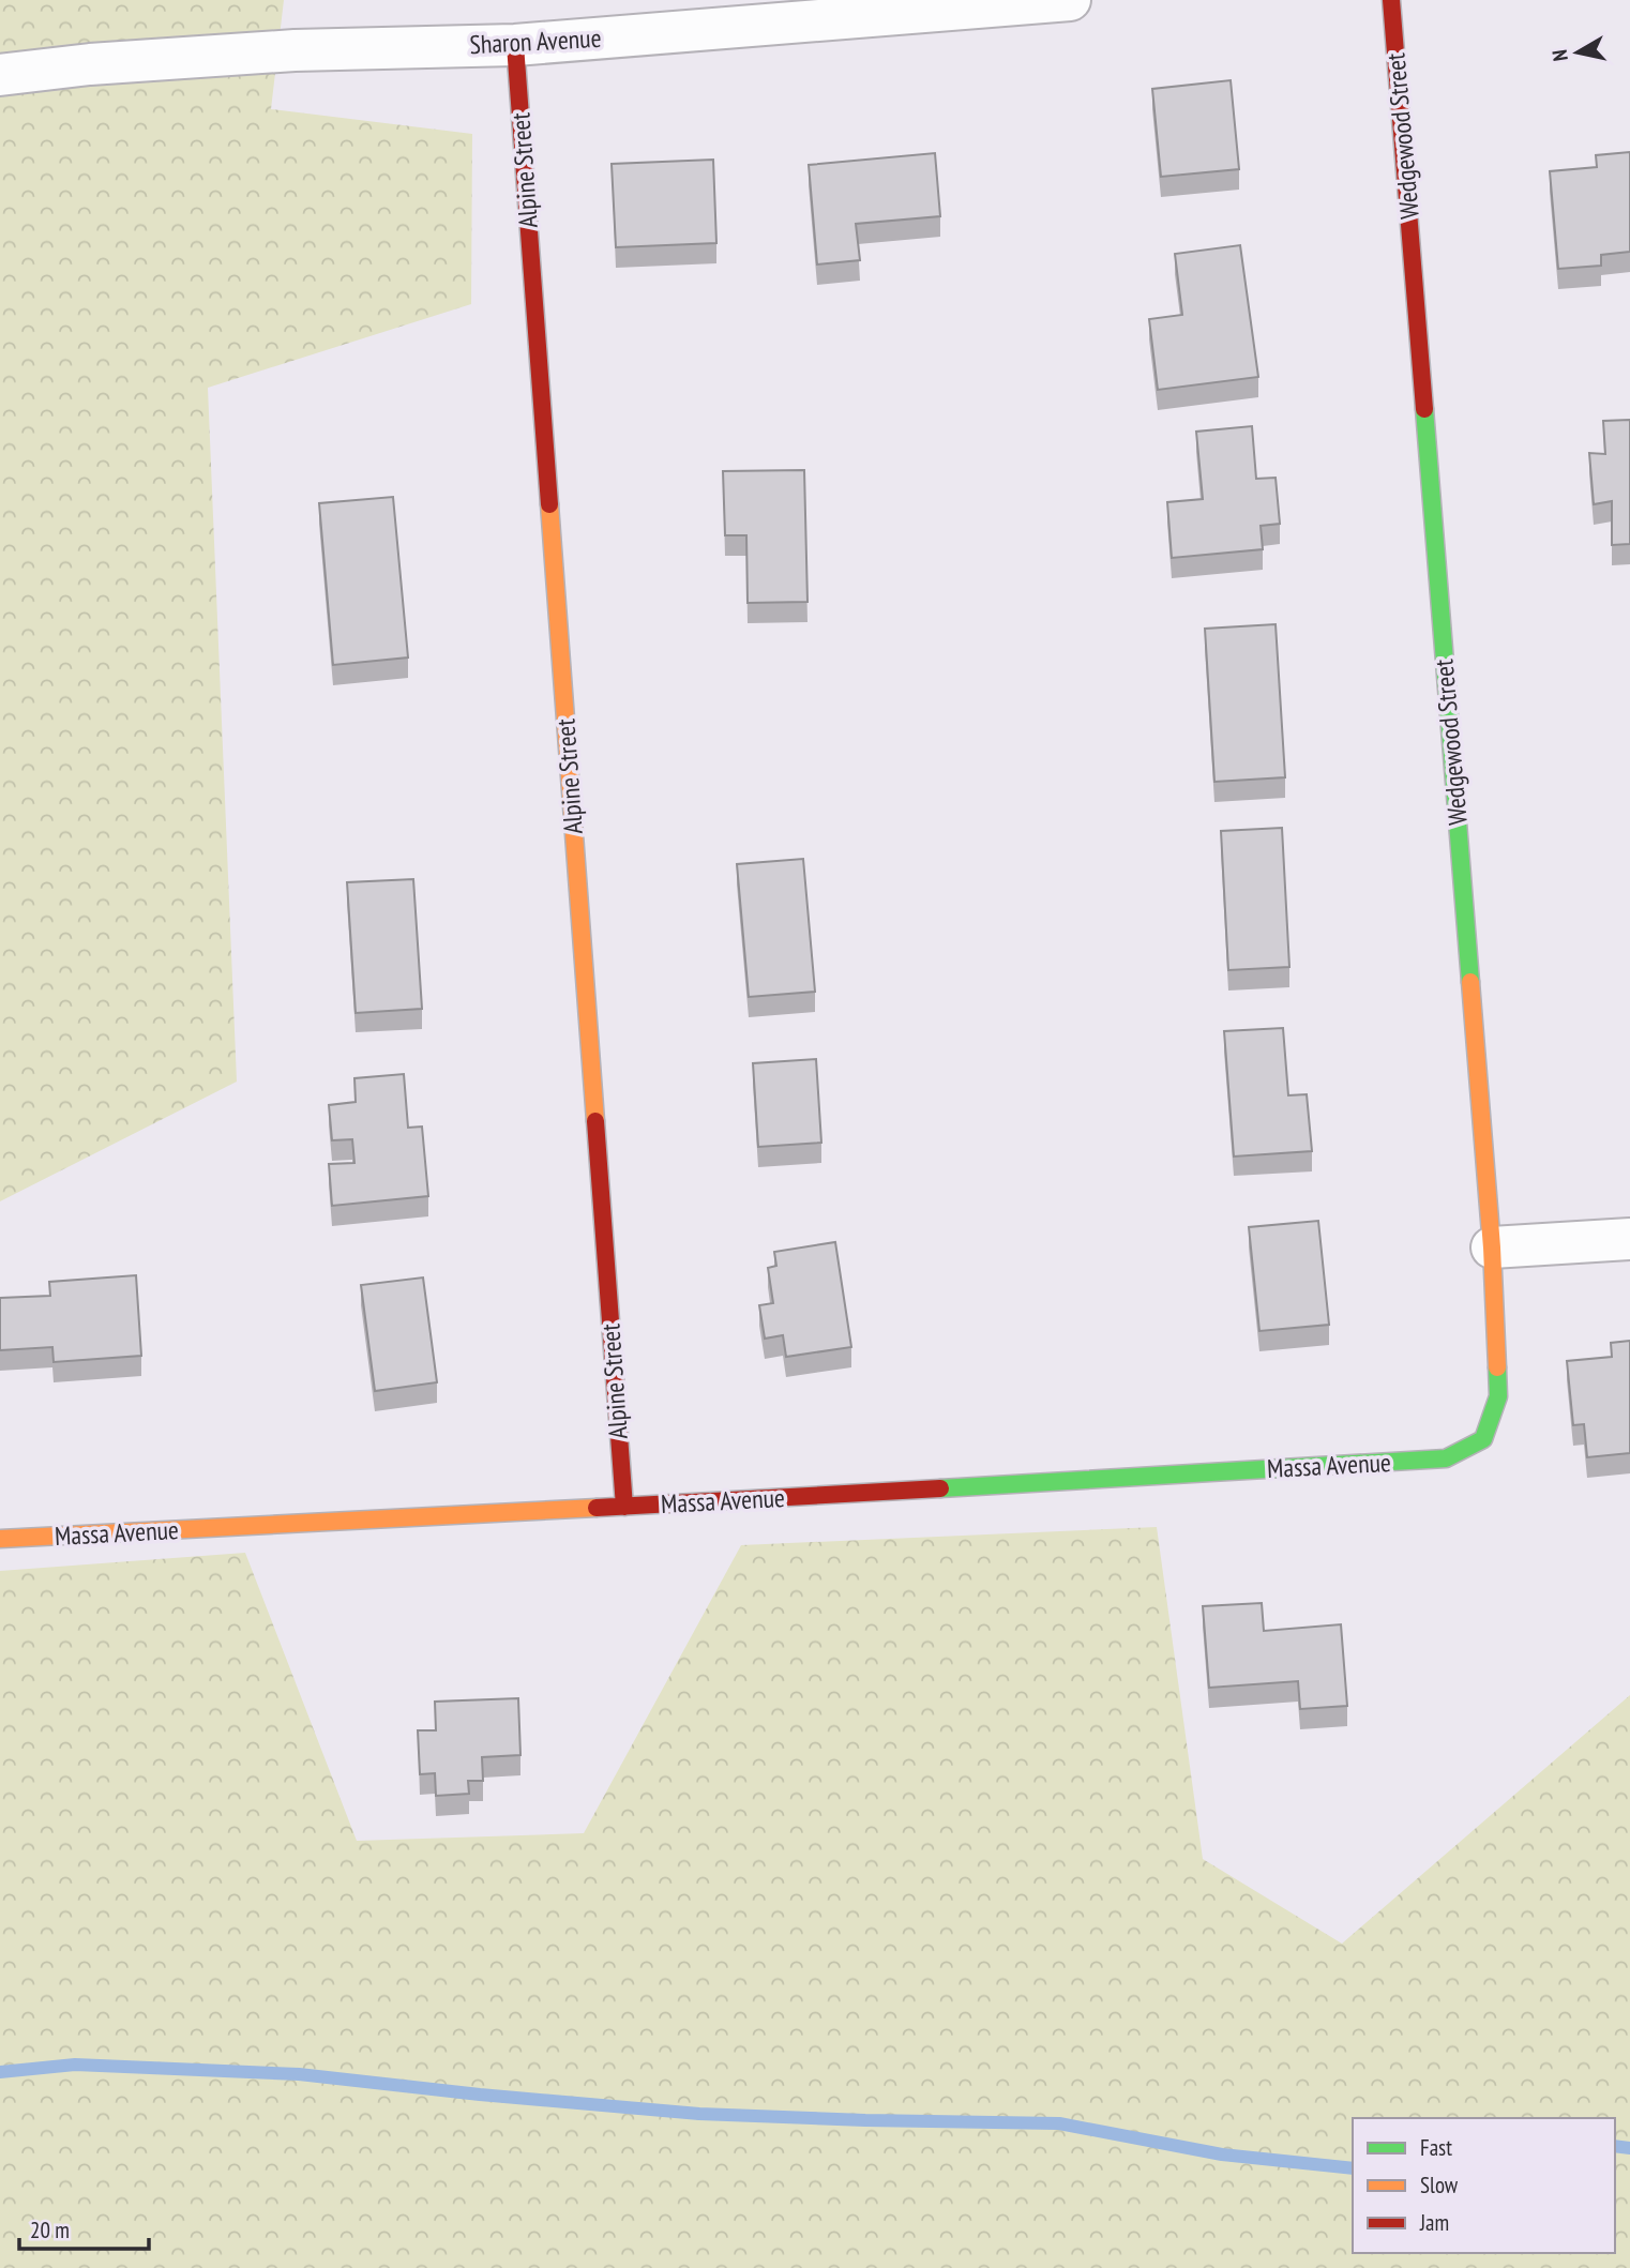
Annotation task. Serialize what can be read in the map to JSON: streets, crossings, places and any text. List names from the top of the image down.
{
  "streets": {
    "street": [
      "Sharon Avenue",
      "Wedgewood Street",
      "Alpine Street",
      "Massa Avenue"
    ]
  },
  "crossings": [
    ["Sharon Avenue", "Alpine Street"],
    ["Wedgewood Street", "Massa Avenue"],
    ["Alpine Street", "Massa Avenue"]
  ],
  "legend": ["Fast", "Slow", "Jam"],
  "scale_bar": "20 m",
  "north": "left"
}
